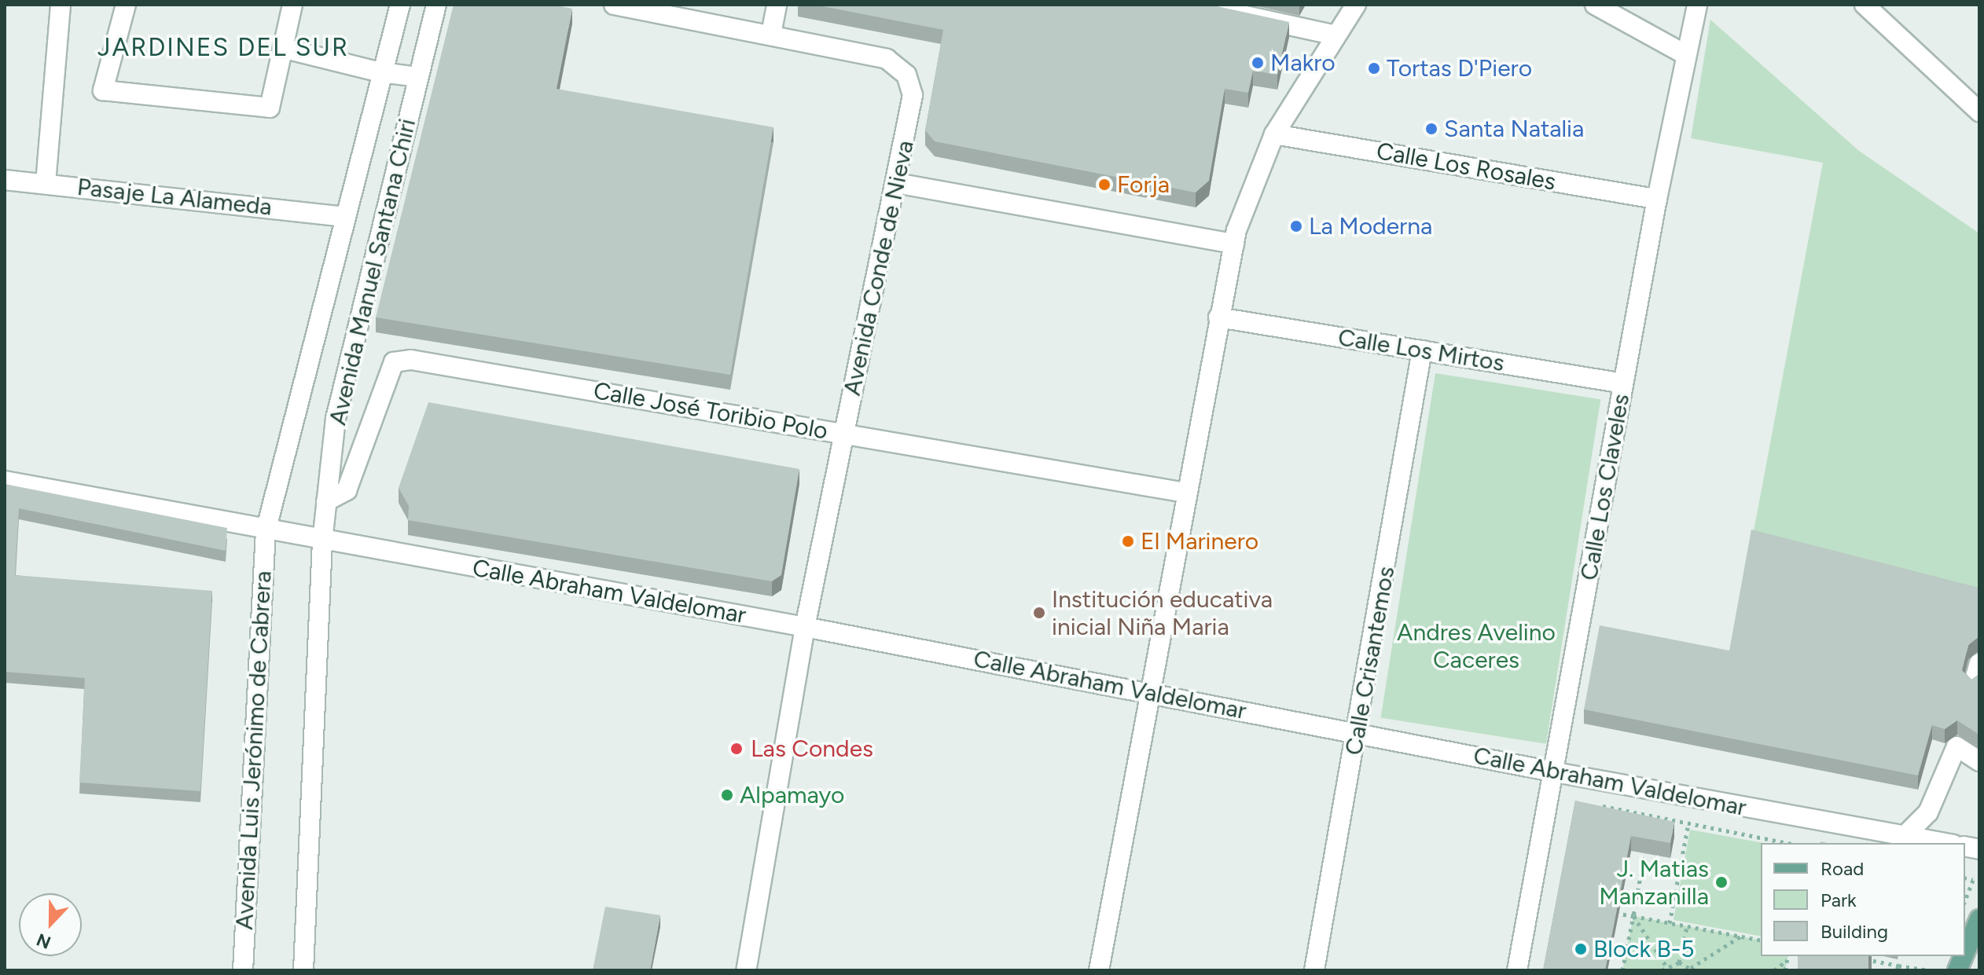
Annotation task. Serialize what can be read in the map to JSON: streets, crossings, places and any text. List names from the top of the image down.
{
  "streets": {
    "street": [
      "Calle Los Rosales",
      "Pasaje La Alameda",
      "Avenida Conde de Nieva",
      "Avenida Manuel Santana Chiri",
      "Calle Los Mirtos",
      "Calle José Toribio Polo",
      "Calle Los Claveles",
      "Calle Abraham Valdelomar",
      "Calle Crisantemos",
      "Avenida Luis Jerónimo de Cabrera"
    ]
  },
  "crossings": [
    ["Calle Los Rosales", "Calle Los Claveles"],
    ["Pasaje La Alameda", "Avenida Manuel Santana Chiri"],
    ["Avenida Conde de Nieva", "Calle José Toribio Polo"],
    ["Avenida Conde de Nieva", "Calle Abraham Valdelomar"],
    ["Avenida Manuel Santana Chiri", "Calle José Toribio Polo"],
    ["Avenida Manuel Santana Chiri", "Calle Abraham Valdelomar"],
    ["Avenida Manuel Santana Chiri", "Avenida Luis Jerónimo de Cabrera"],
    ["Calle Los Mirtos", "Calle Los Claveles"],
    ["Calle Los Mirtos", "Calle Crisantemos"],
    ["Calle Los Claveles", "Calle Abraham Valdelomar"],
    ["Calle Abraham Valdelomar", "Calle Crisantemos"],
    ["Calle Abraham Valdelomar", "Avenida Luis Jerónimo de Cabrera"]
  ],
  "districts": ["JARDINES DEL SUR"],
  "parks": ["Andres Avelino Caceres"],
  "places": [
    "Makro",
    "Tortas D'Piero",
    "Santa Natalia",
    "Forja",
    "La Moderna",
    "El Marinero",
    "Institución educativa inicial Niña Maria",
    "Las Condes",
    "Alpamayo",
    "J. Matias Manzanilla",
    "Block B-5"
  ],
  "legend": ["Road", "Park", "Building"],
  "north": "bottom"
}
